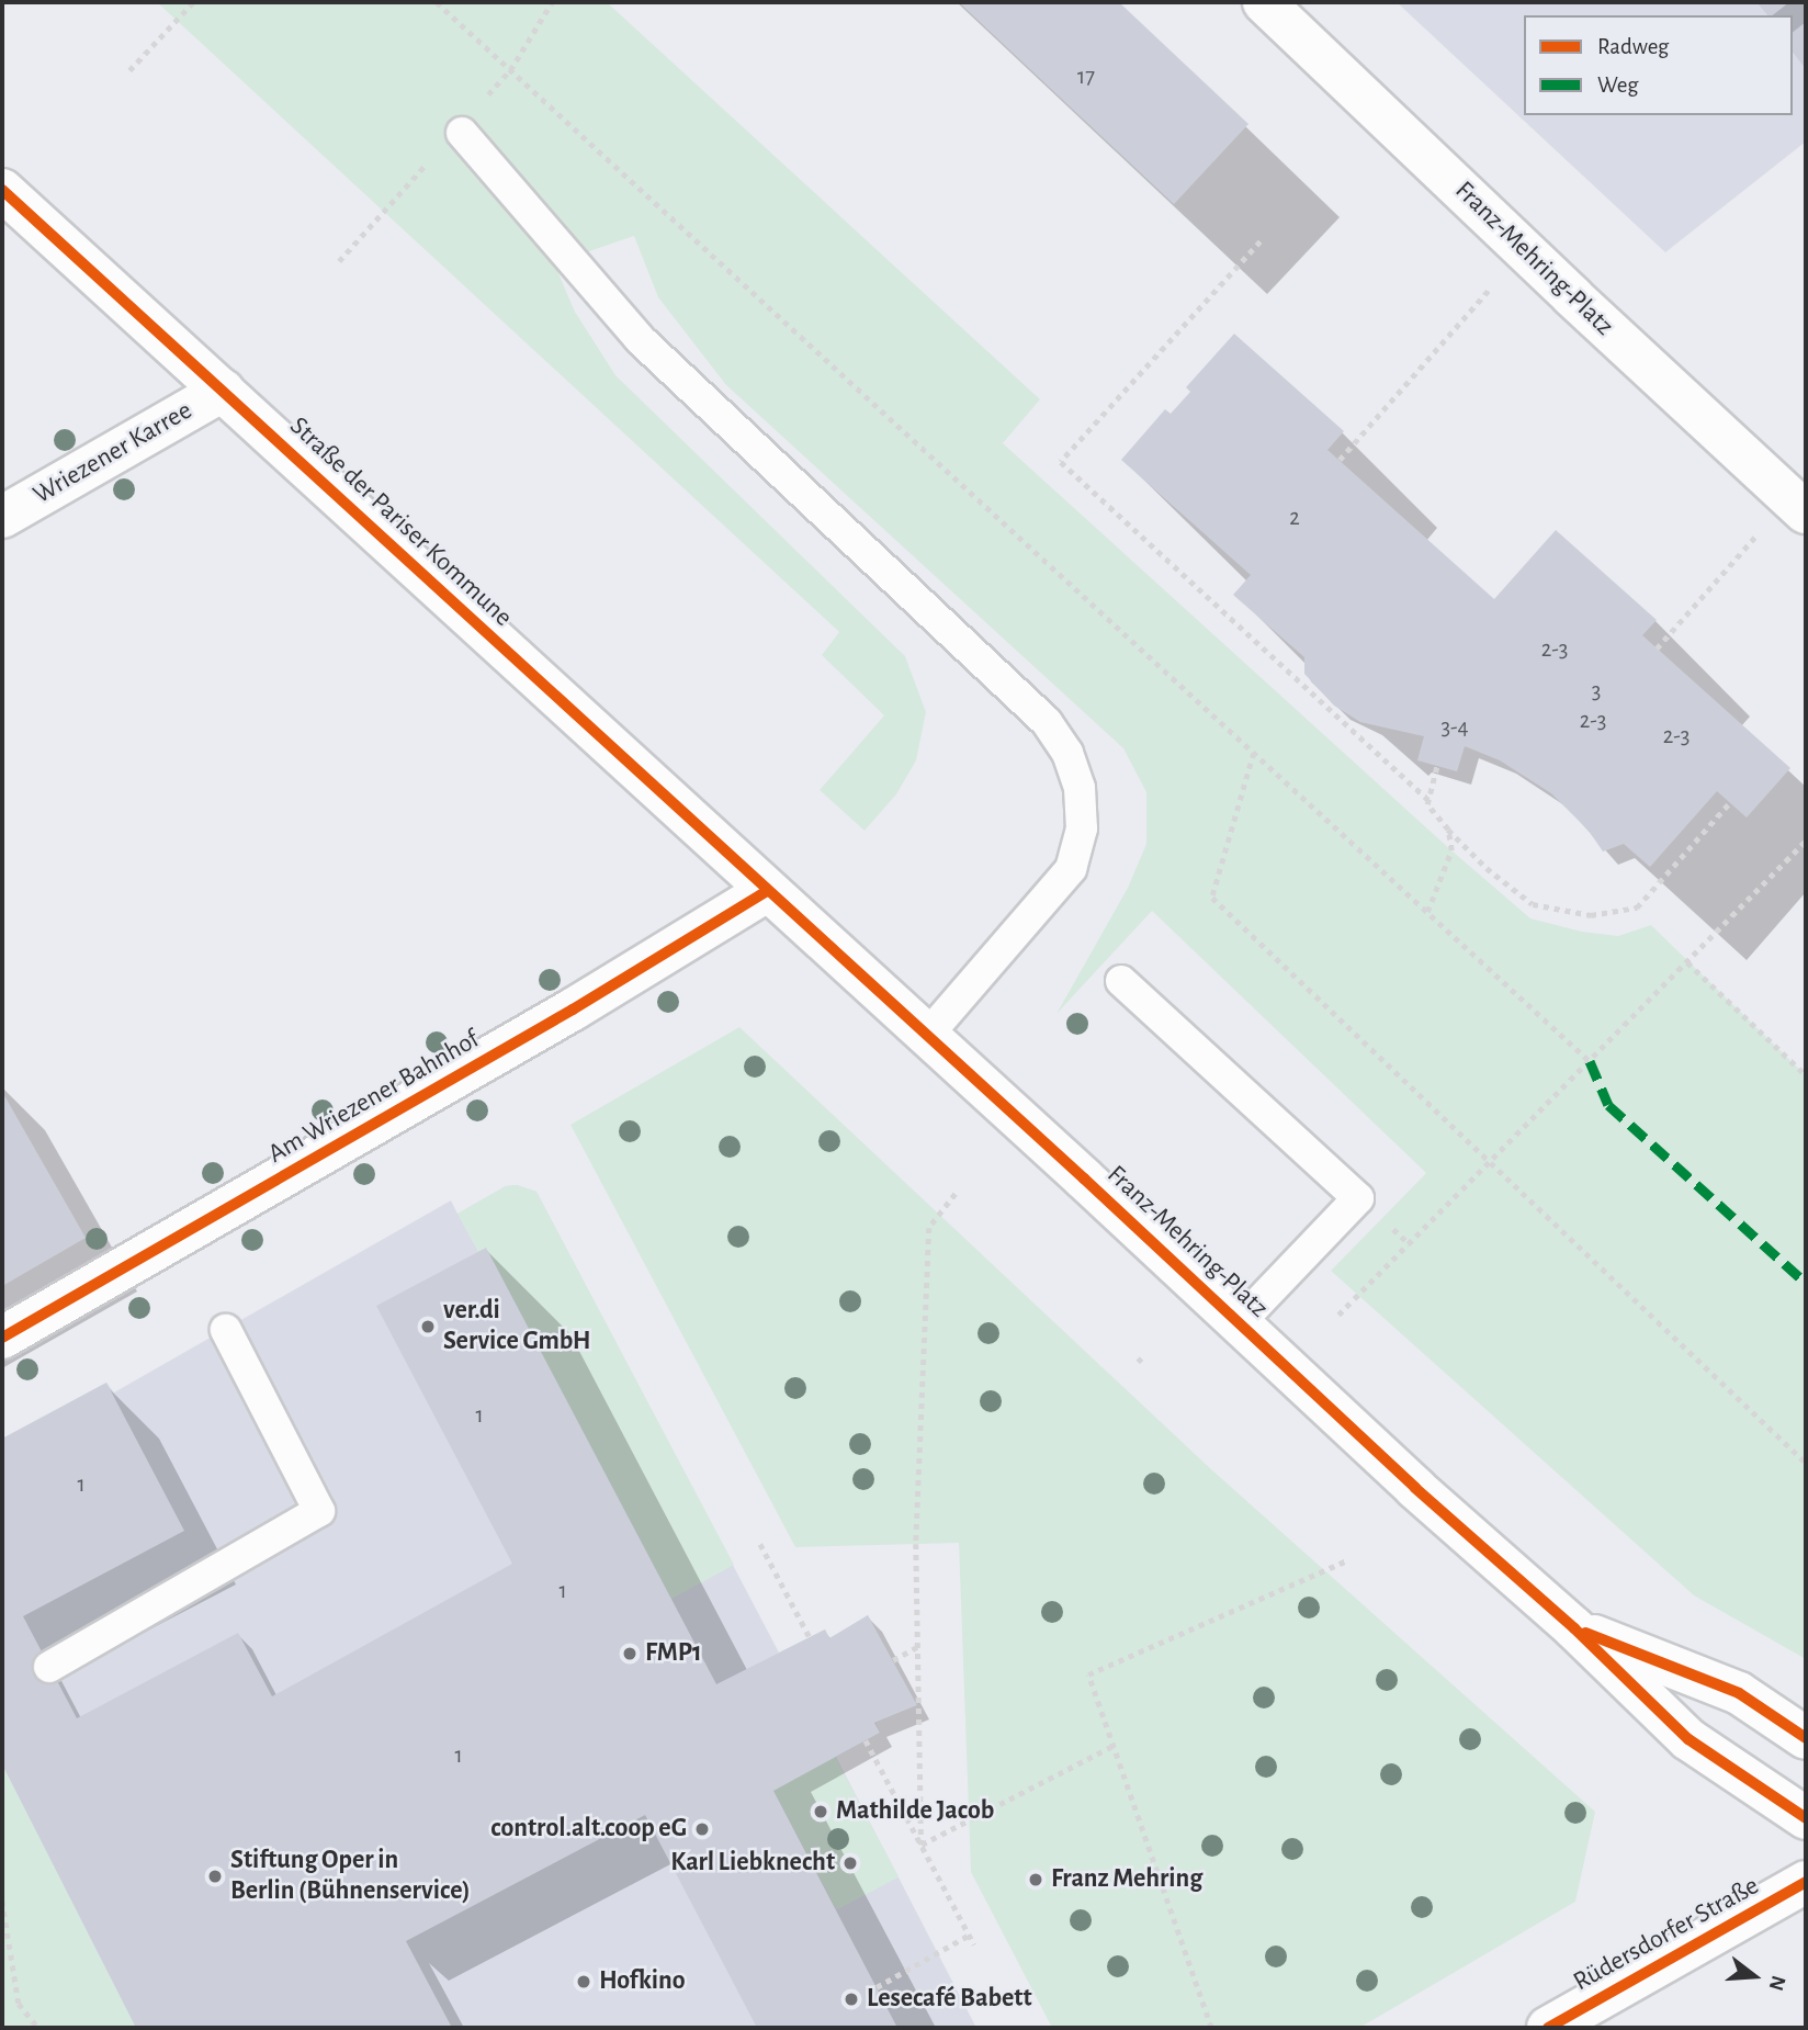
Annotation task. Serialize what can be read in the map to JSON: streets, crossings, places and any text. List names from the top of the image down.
{
  "streets": {
    "street": [
      "Franz-Mehring-Platz",
      "Wriezener Karree",
      "Straße der Pariser Kommune",
      "Am Wriezener Bahnhof",
      "Rüdersdorfer Straße"
    ]
  },
  "crossings": [
    ["Franz-Mehring-Platz", "Straße der Pariser Kommune"],
    ["Franz-Mehring-Platz", "Am Wriezener Bahnhof"],
    ["Wriezener Karree", "Straße der Pariser Kommune"],
    ["Straße der Pariser Kommune", "Am Wriezener Bahnhof"]
  ],
  "places": [
    "ver.di Service GmbH",
    "FMP1",
    "Mathilde Jacob",
    "control.alt.coop eG",
    "Karl Liebknecht",
    "Stiftung Oper in Berlin (Bühnenservice)",
    "Franz Mehring",
    "Hofkino",
    "Lesecafé Babett"
  ],
  "house_numbers": [
    "17",
    "2",
    "2-3",
    "3",
    "2-3",
    "3-4",
    "2-3",
    "1",
    "1",
    "1",
    "1"
  ],
  "legend": ["Radweg", "Weg"],
  "north": "right"
}
